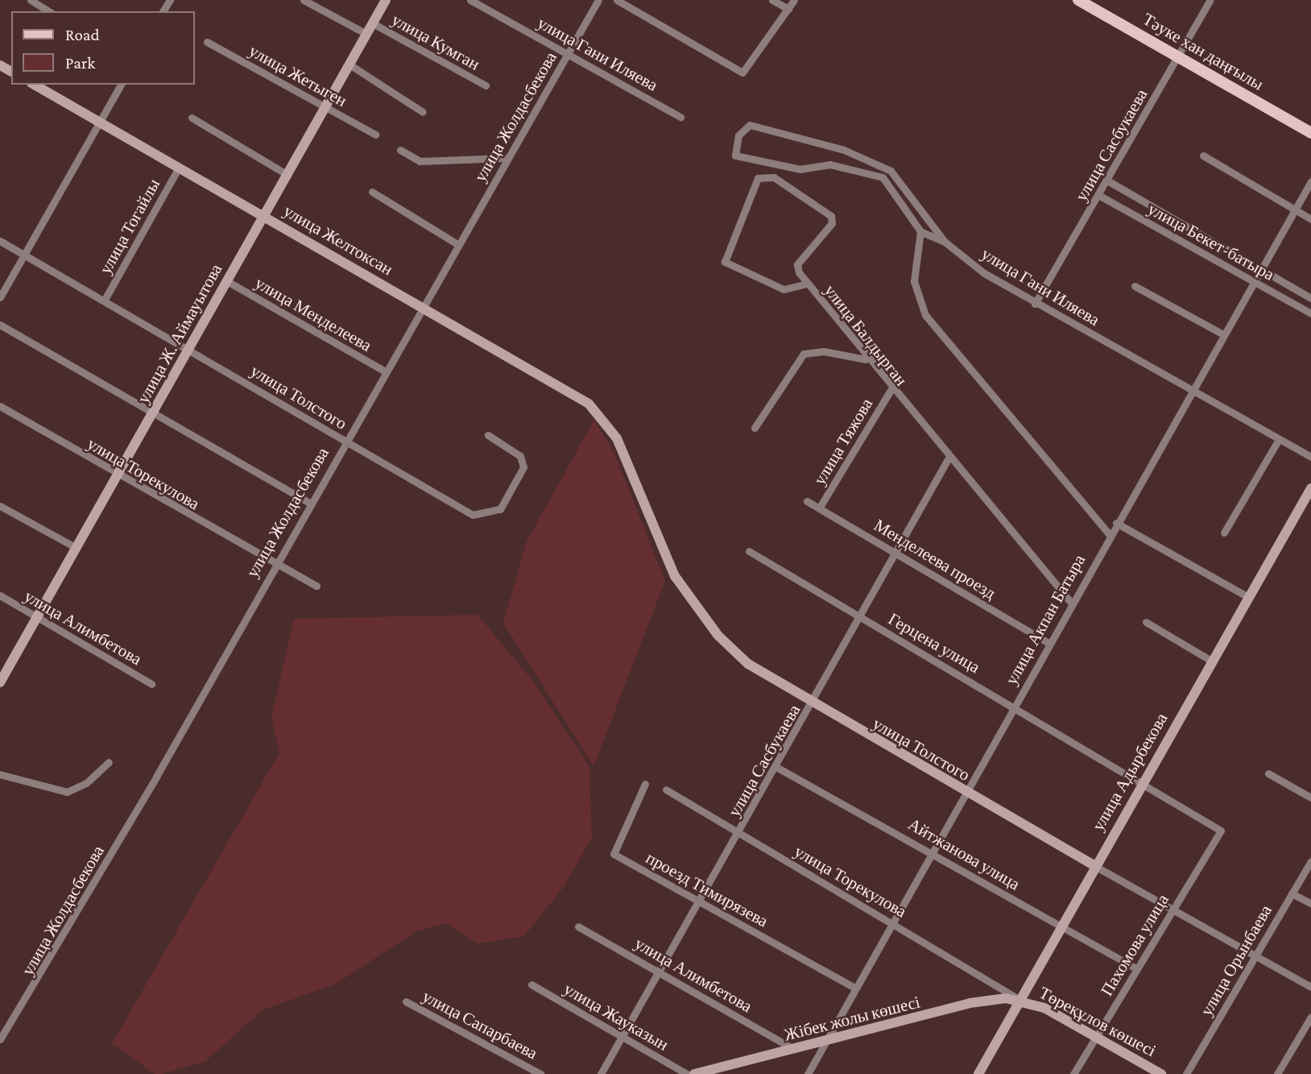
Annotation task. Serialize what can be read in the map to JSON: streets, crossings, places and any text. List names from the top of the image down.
{
  "streets": {
    "main road": ["Тәуке хан даңғылы"],
    "street": [
      "улица Кумган",
      "улица Гани Иляева",
      "улица Жетыген",
      "улица Жолдасбекова",
      "улица Сасбукаева",
      "улица Тогайлы",
      "улица Желтоксан",
      "улица Бекет-батыра",
      "улица Менделеева",
      "улица Ж. Аймауытова",
      "улица Балдырган",
      "улица Толстого",
      "улица Тяжова",
      "улица Торекулова",
      "Менделеева проезд",
      "улица Акпан Батыра",
      "улица Алимбетова",
      "Герцена улица",
      "улица Адырбекова",
      "Айтжанова улица",
      "проезд Тимирязева",
      "Пахомова улица",
      "улица Орынбаева",
      "улица Жауказын",
      "Жібек жолы көшесі",
      "Төреқұлов көшесі",
      "улица Сапарбаева"
    ]
  },
  "crossings": [
    ["улица Кумган", "улица Ж. Аймауытова"],
    ["Тәуке хан даңғылы", "улица Сасбукаева"],
    ["улица Гани Иляева", "улица Жолдасбекова"],
    ["улица Гани Иляева", "улица Сасбукаева"],
    ["улица Гани Иляева", "улица Акпан Батыра"],
    ["улица Жетыген", "улица Ж. Аймауытова"],
    ["улица Жолдасбекова", "улица Желтоксан"],
    ["улица Жолдасбекова", "улица Менделеева"],
    ["улица Жолдасбекова", "улица Толстого"],
    ["улица Жолдасбекова", "улица Торекулова"],
    ["улица Сасбукаева", "улица Бекет-батыра"],
    ["улица Сасбукаева", "улица Балдырган"],
    ["улица Сасбукаева", "улица Толстого"],
    ["улица Сасбукаева", "улица Торекулова"],
    ["улица Сасбукаева", "Менделеева проезд"],
    ["улица Сасбукаева", "улица Алимбетова"],
    ["улица Сасбукаева", "Герцена улица"],
    ["улица Сасбукаева", "Айтжанова улица"],
    ["улица Сасбукаева", "проезд Тимирязева"],
    ["улица Сасбукаева", "улица Жауказын"],
    ["улица Тогайлы", "улица Желтоксан"],
    ["улица Тогайлы", "улица Толстого"],
    ["улица Желтоксан", "улица Ж. Аймауытова"],
    ["улица Желтоксан", "улица Толстого"],
    ["улица Бекет-батыра", "улица Акпан Батыра"],
    ["улица Менделеева", "улица Ж. Аймауытова"],
    ["улица Ж. Аймауытова", "улица Толстого"],
    ["улица Ж. Аймауытова", "улица Торекулова"],
    ["улица Ж. Аймауытова", "улица Алимбетова"],
    ["улица Балдырган", "улица Тяжова"],
    ["улица Балдырган", "улица Акпан Батыра"],
    ["улица Толстого", "улица Акпан Батыра"],
    ["улица Толстого", "улица Адырбекова"],
    ["улица Толстого", "Пахомова улица"],
    ["улица Толстого", "улица Орынбаева"],
    ["улица Тяжова", "Менделеева проезд"],
    ["улица Торекулова", "улица Акпан Батыра"],
    ["улица Торекулова", "улица Адырбекова"],
    ["улица Торекулова", "Жібек жолы көшесі"],
    ["улица Торекулова", "Төреқұлов көшесі"],
    ["Менделеева проезд", "улица Акпан Батыра"],
    ["улица Акпан Батыра", "Герцена улица"],
    ["улица Акпан Батыра", "Айтжанова улица"],
    ["улица Акпан Батыра", "проезд Тимирязева"],
    ["улица Акпан Батыра", "Жібек жолы көшесі"],
    ["улица Алимбетова", "Жібек жолы көшесі"],
    ["Герцена улица", "улица Адырбекова"],
    ["Герцена улица", "Пахомова улица"],
    ["улица Адырбекова", "Айтжанова улица"],
    ["улица Адырбекова", "Жібек жолы көшесі"],
    ["улица Адырбекова", "Төреқұлов көшесі"],
    ["Айтжанова улица", "Пахомова улица"],
    ["Пахомова улица", "Төреқұлов көшесі"],
    ["Жібек жолы көшесі", "Төреқұлов көшесі"]
  ],
  "legend": ["Road", "Park"]
}
